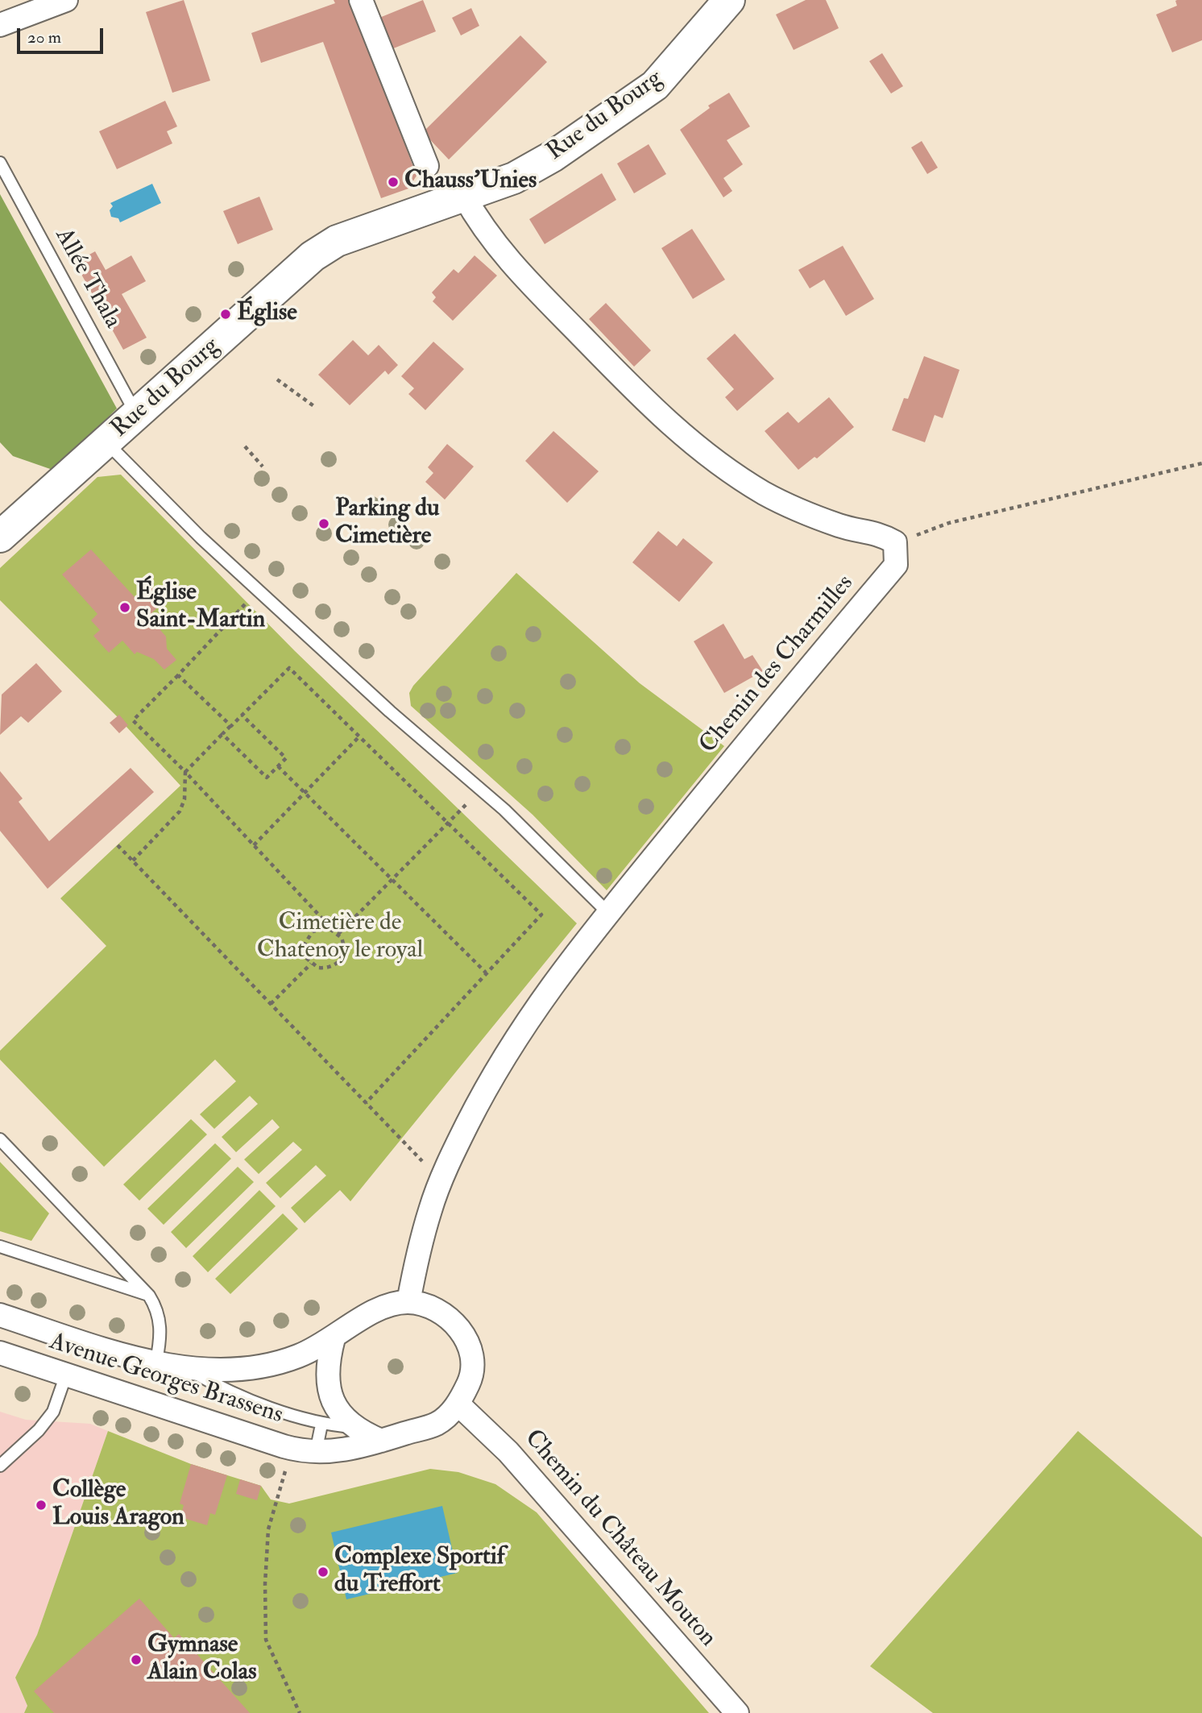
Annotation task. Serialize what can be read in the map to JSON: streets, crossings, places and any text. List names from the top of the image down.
{
  "streets": {
    "street": [
      "Rue du Bourg",
      "Chemin des Charmilles",
      "Avenue Georges Brassens",
      "Chemin du Château Mouton"
    ],
    "lane": ["Allée Thala"]
  },
  "crossings": [
    ["Rue du Bourg", "Allée Thala"],
    ["Chemin des Charmilles", "Avenue Georges Brassens"],
    ["Chemin des Charmilles", "Chemin du Château Mouton"],
    ["Avenue Georges Brassens", "Chemin du Château Mouton"]
  ],
  "parks": ["Cimetière de Chatenoy le royal"],
  "places": [
    "Chauss'Unies",
    "Église",
    "Parking du Cimetière",
    "Église Saint-Martin",
    "Collège Louis Aragon",
    "Complexe Sportif du Treffort",
    "Gymnase Alain Colas"
  ],
  "scale_bar": "20 m"
}
